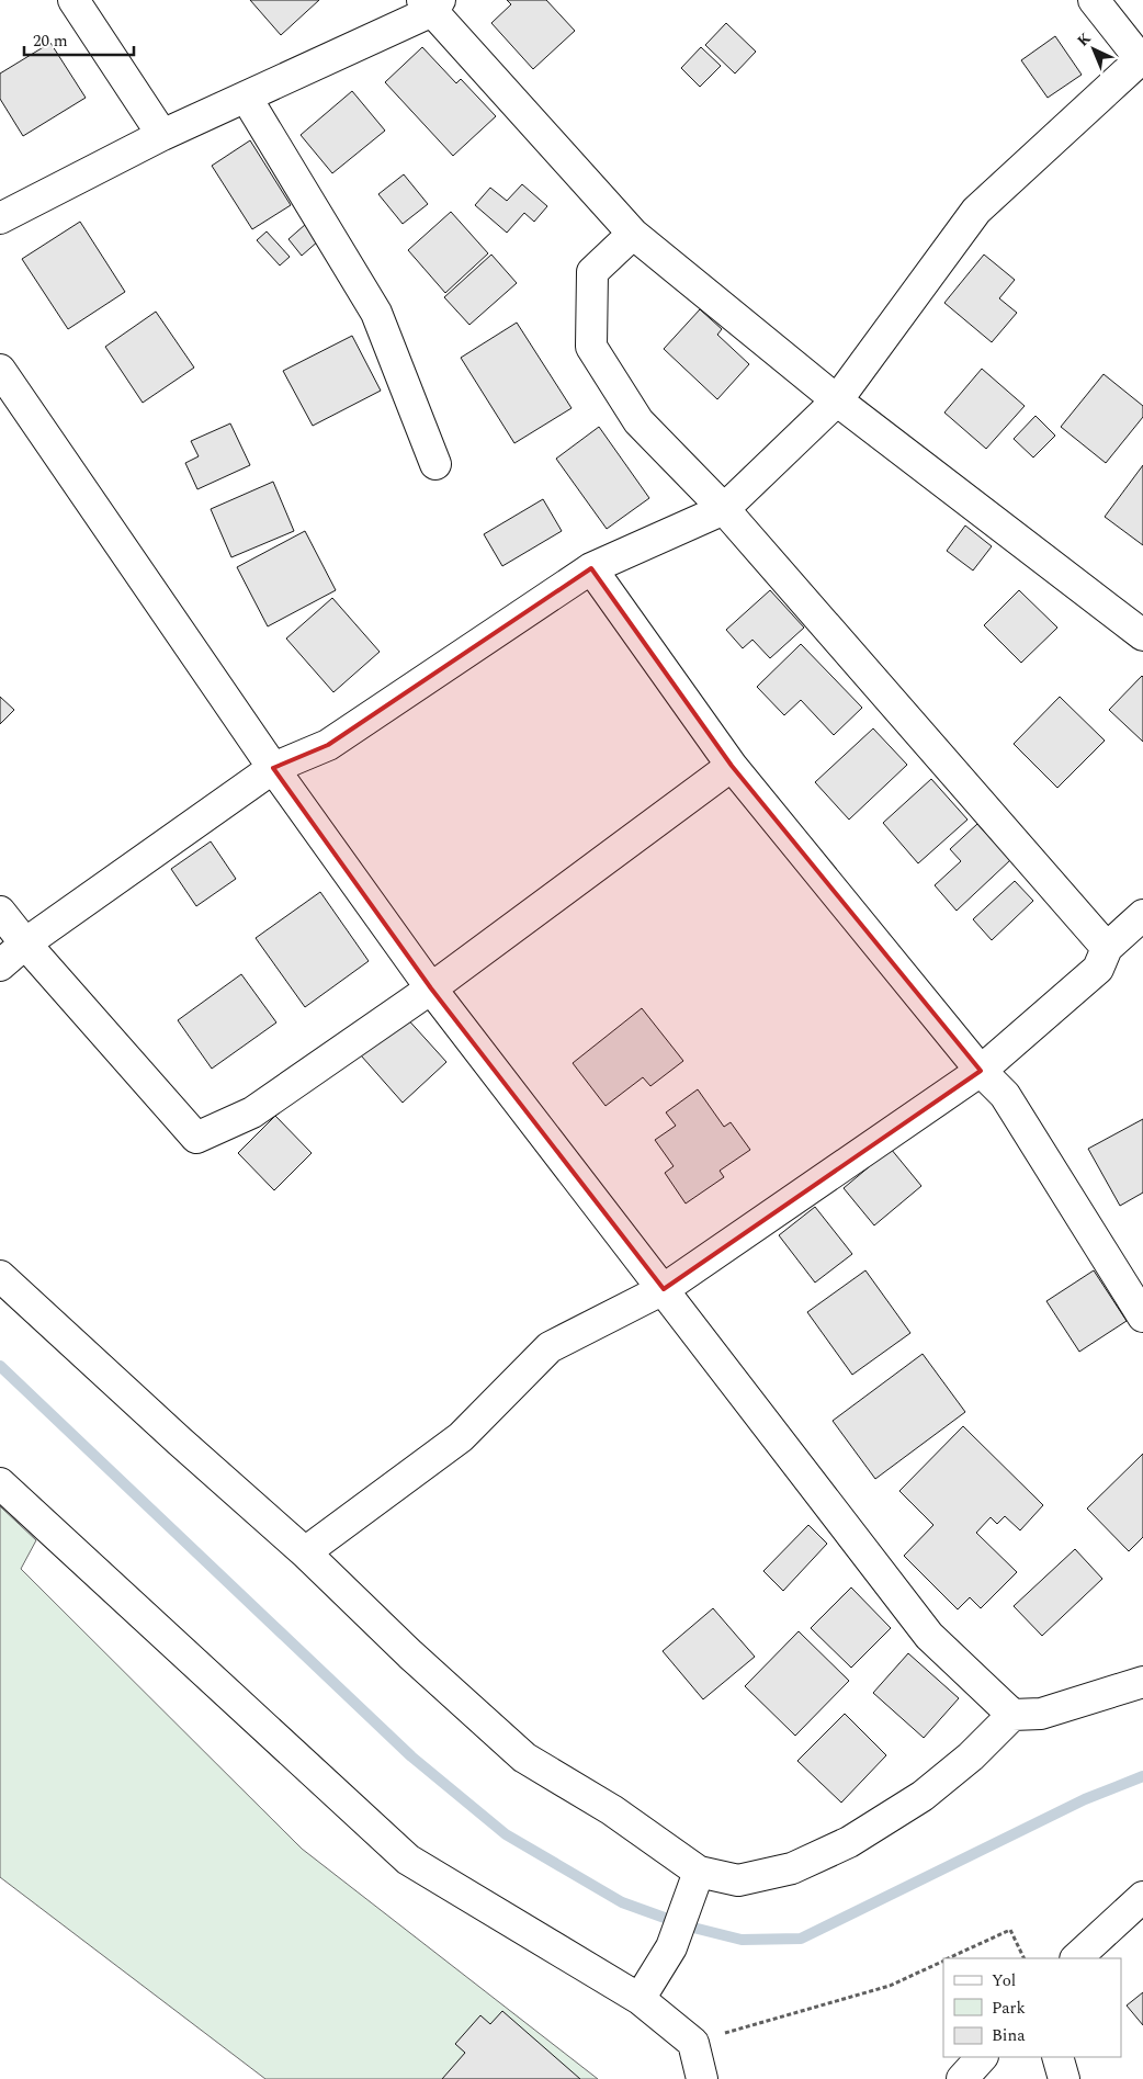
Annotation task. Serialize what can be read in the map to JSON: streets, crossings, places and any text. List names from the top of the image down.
{
  "legend": ["Yol", "Park", "Bina"],
  "scale_bar": "20 m",
  "north": "top left"
}
